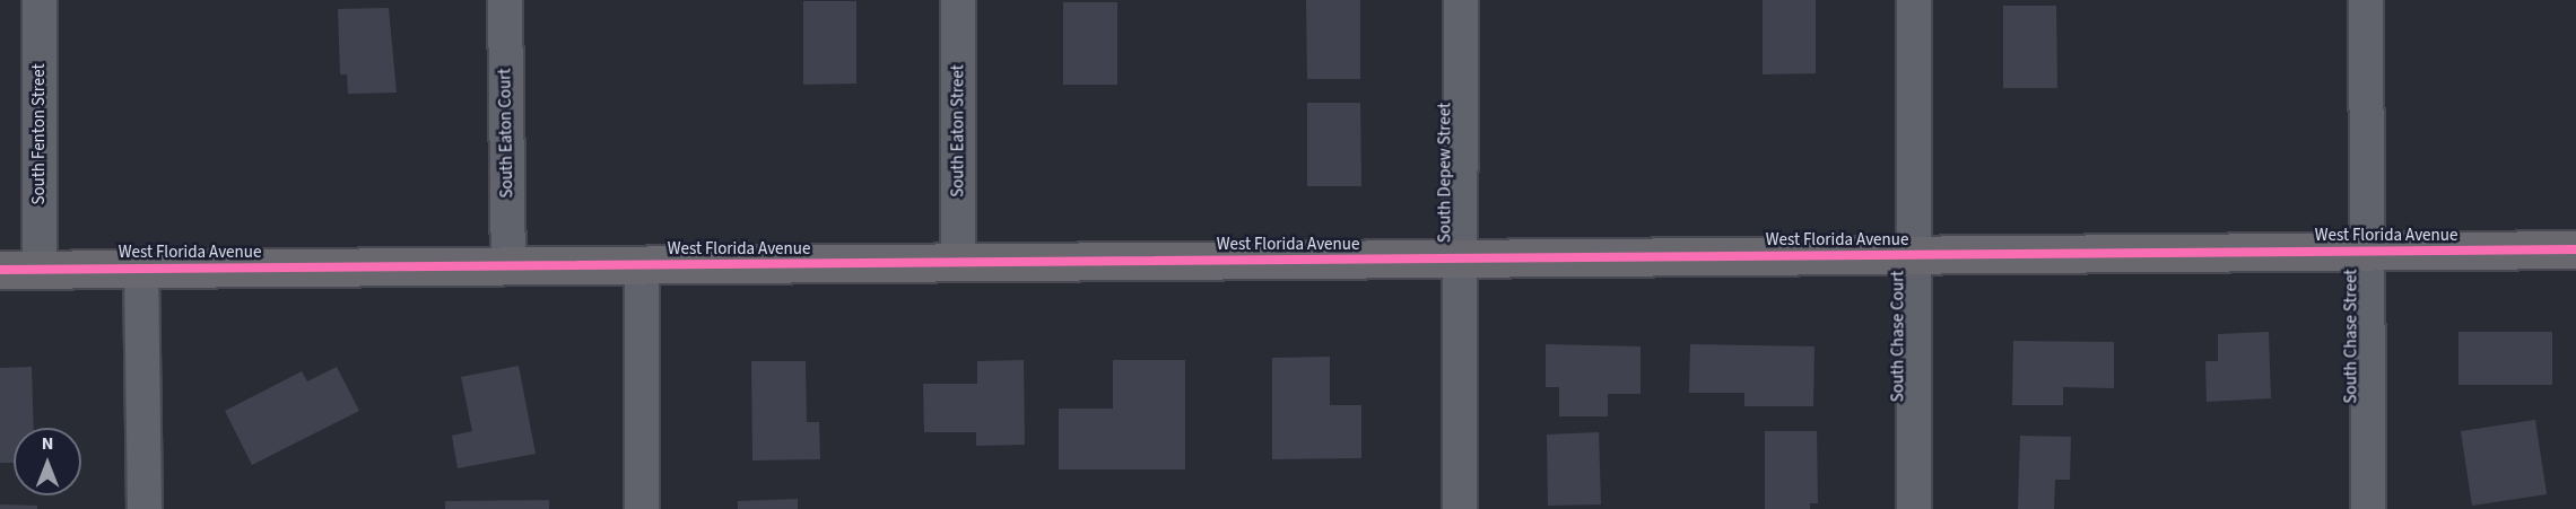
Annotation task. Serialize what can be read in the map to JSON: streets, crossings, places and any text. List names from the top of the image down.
{
  "streets": {
    "street": [
      "South Eaton Street",
      "South Eaton Court",
      "South Fenton Street",
      "South Depew Street",
      "West Florida Avenue",
      "South Chase Court",
      "South Chase Street"
    ]
  },
  "crossings": [
    ["South Eaton Street", "West Florida Avenue"],
    ["South Eaton Court", "West Florida Avenue"],
    ["South Fenton Street", "West Florida Avenue"],
    ["South Depew Street", "West Florida Avenue"],
    ["West Florida Avenue", "South Chase Court"],
    ["West Florida Avenue", "South Chase Street"]
  ],
  "north": "top"
}
